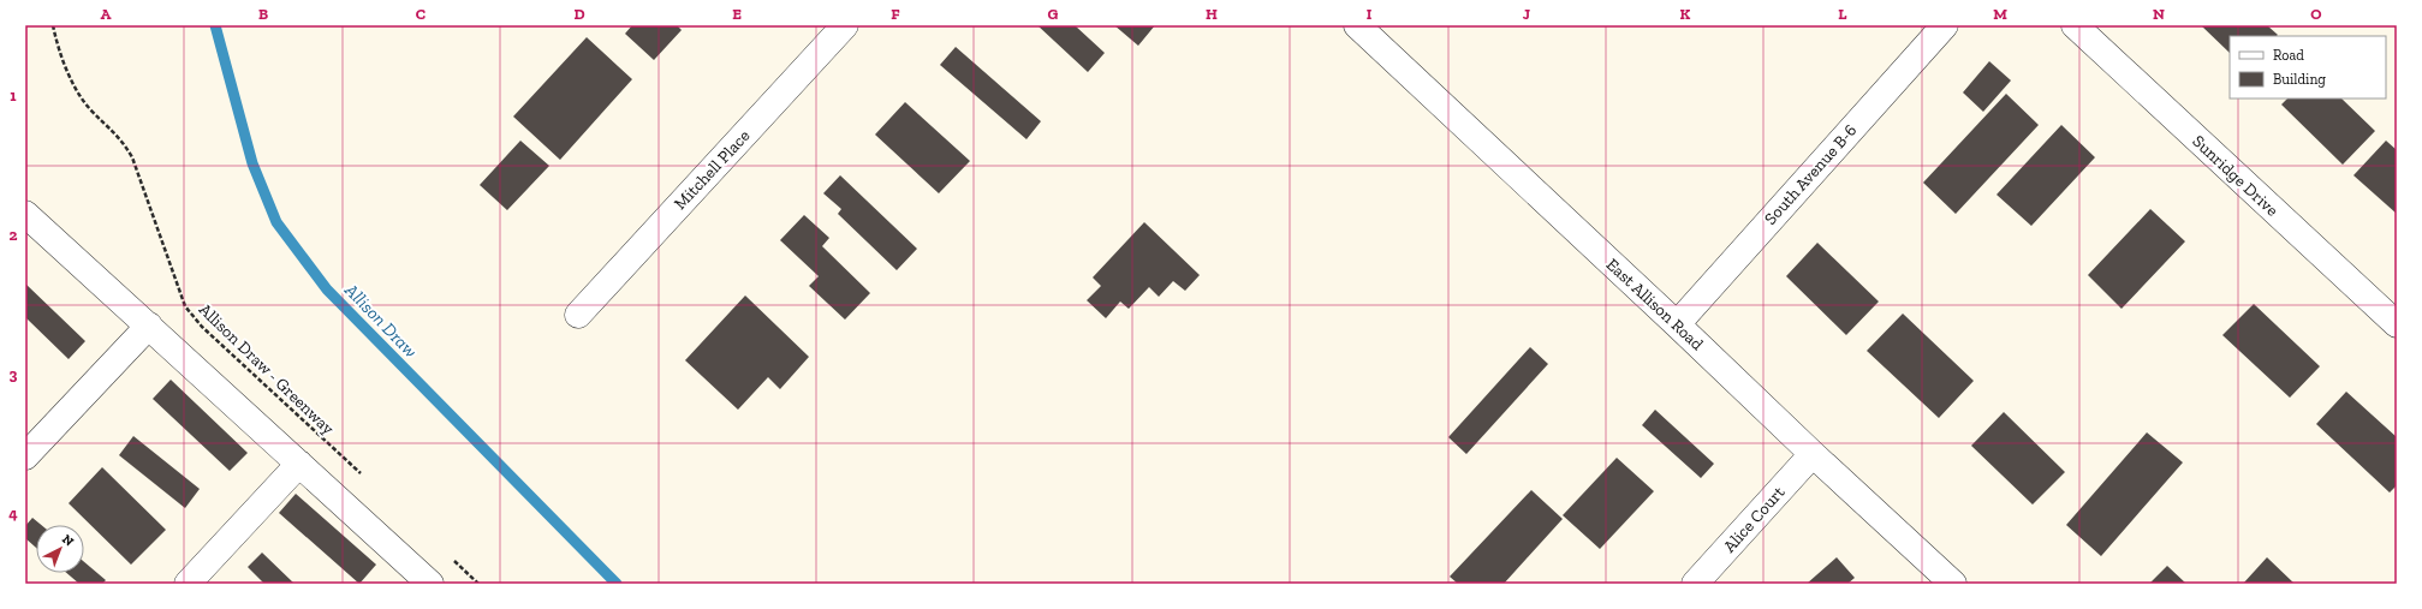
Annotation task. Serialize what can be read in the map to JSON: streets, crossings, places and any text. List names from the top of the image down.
{
  "streets": {
    "street": [
      "Mitchell Place",
      "South Avenue B-6",
      "Sunridge Drive",
      "East Allison Road",
      "Alice Court"
    ],
    "path": ["Allison Draw - Greenway"]
  },
  "crossings": [
    ["South Avenue B-6", "East Allison Road"],
    ["East Allison Road", "Alice Court"]
  ],
  "water": ["Allison Draw"],
  "legend": ["Road", "Building"],
  "north": "top right",
  "grid": {
    "columns": [
      "A",
      "B",
      "C",
      "D",
      "E",
      "F",
      "G",
      "H",
      "I",
      "J",
      "K",
      "L",
      "M",
      "N",
      "O"
    ],
    "rows": [
      "1",
      "2",
      "3",
      "4"
    ]
  }
}
